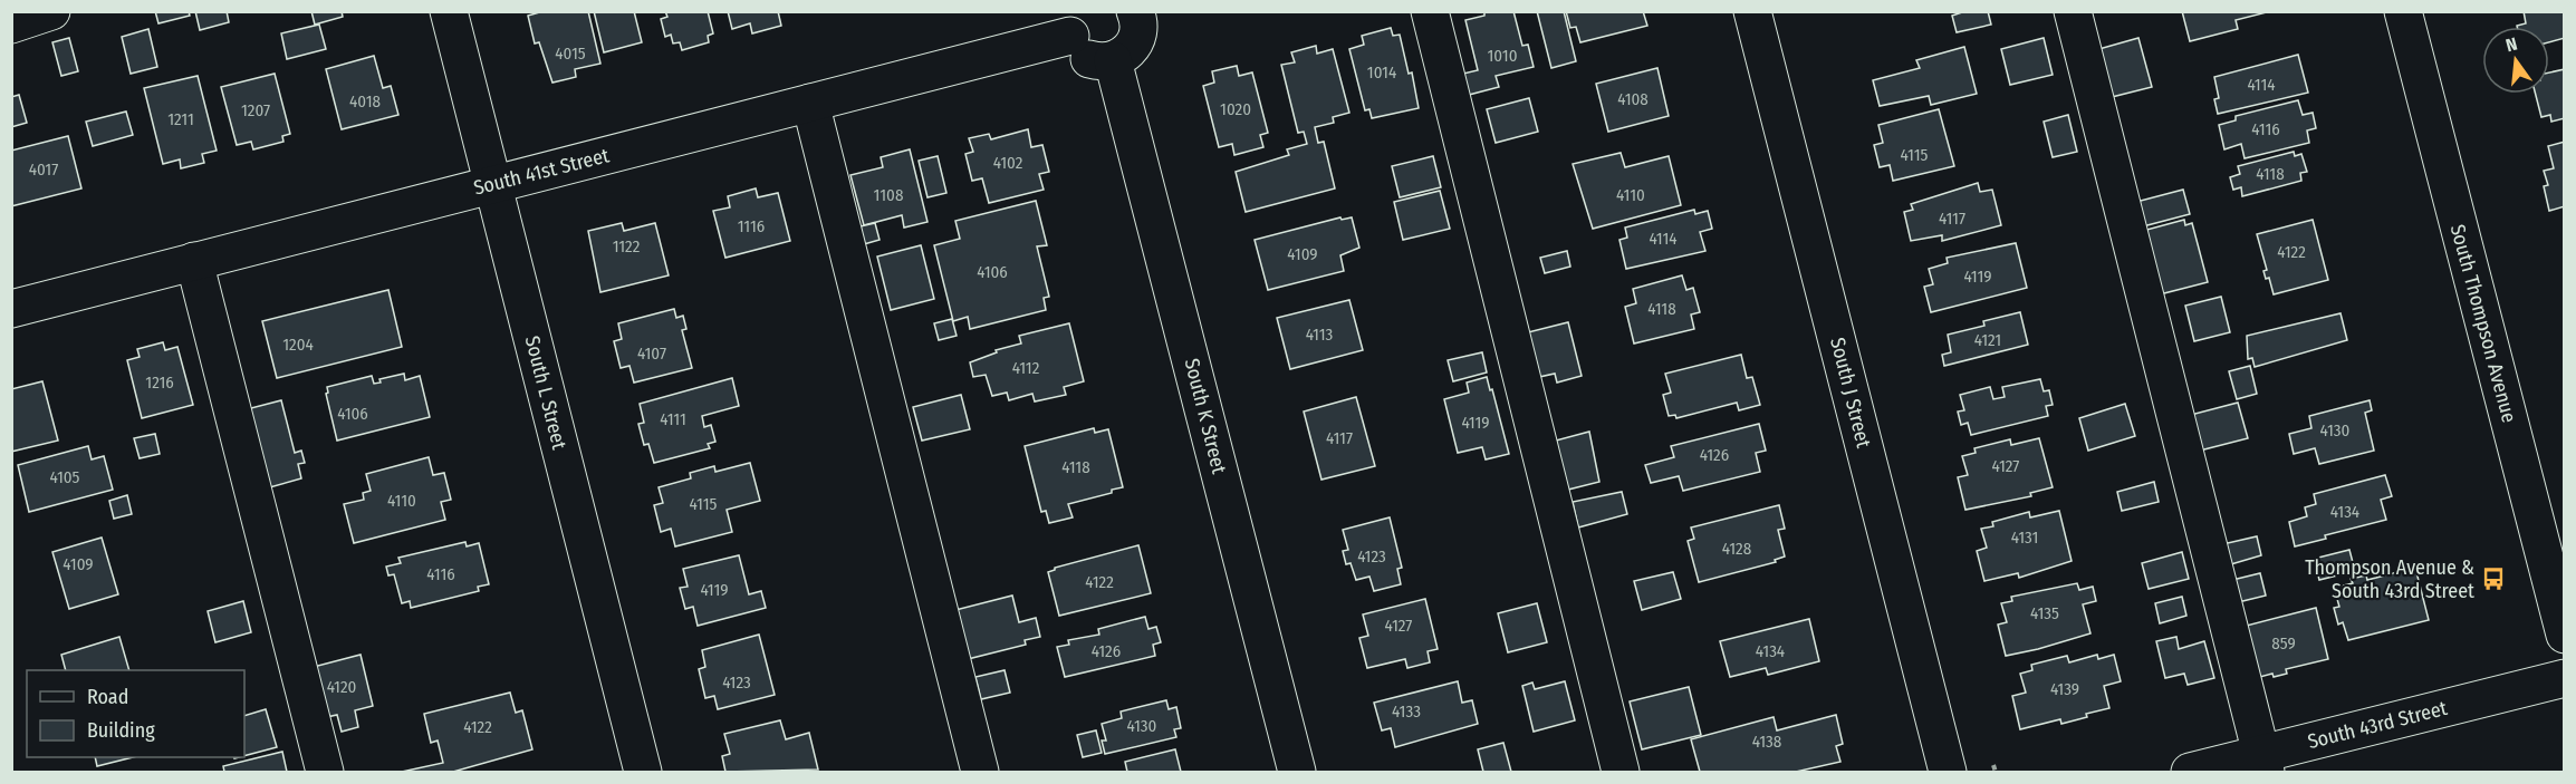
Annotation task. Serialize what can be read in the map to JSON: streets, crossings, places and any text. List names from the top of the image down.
{
  "streets": {
    "street": [
      "South 41st Street",
      "South Thompson Avenue",
      "South L Street",
      "South J Street",
      "South K Street",
      "South 43rd Street"
    ]
  },
  "crossings": [
    ["South 41st Street", "South L Street"]
  ],
  "places": {
    "bus stop": ["Thompson Avenue & South 43rd Street"]
  },
  "house_numbers": [
    "4015",
    "1010",
    "1014",
    "4114",
    "4108",
    "4018",
    "1020",
    "1207",
    "1211",
    "4116",
    "4115",
    "4102",
    "4017",
    "4118",
    "1108",
    "4110",
    "4117",
    "1116",
    "4114",
    "1122",
    "4122",
    "4109",
    "4106",
    "4119",
    "4118",
    "4113",
    "4121",
    "1204",
    "4107",
    "4112",
    "1216",
    "4106",
    "4111",
    "4119",
    "4130",
    "4117",
    "4126",
    "4127",
    "4118",
    "4105",
    "4110",
    "4115",
    "4134",
    "4131",
    "4128",
    "4123",
    "4109",
    "4116",
    "4122",
    "4119",
    "4135",
    "4127",
    "859",
    "4126",
    "4134",
    "4123",
    "4120",
    "4139",
    "4133",
    "4130",
    "4122",
    "4138"
  ],
  "legend": ["Road", "Building"],
  "north": "top"
}
